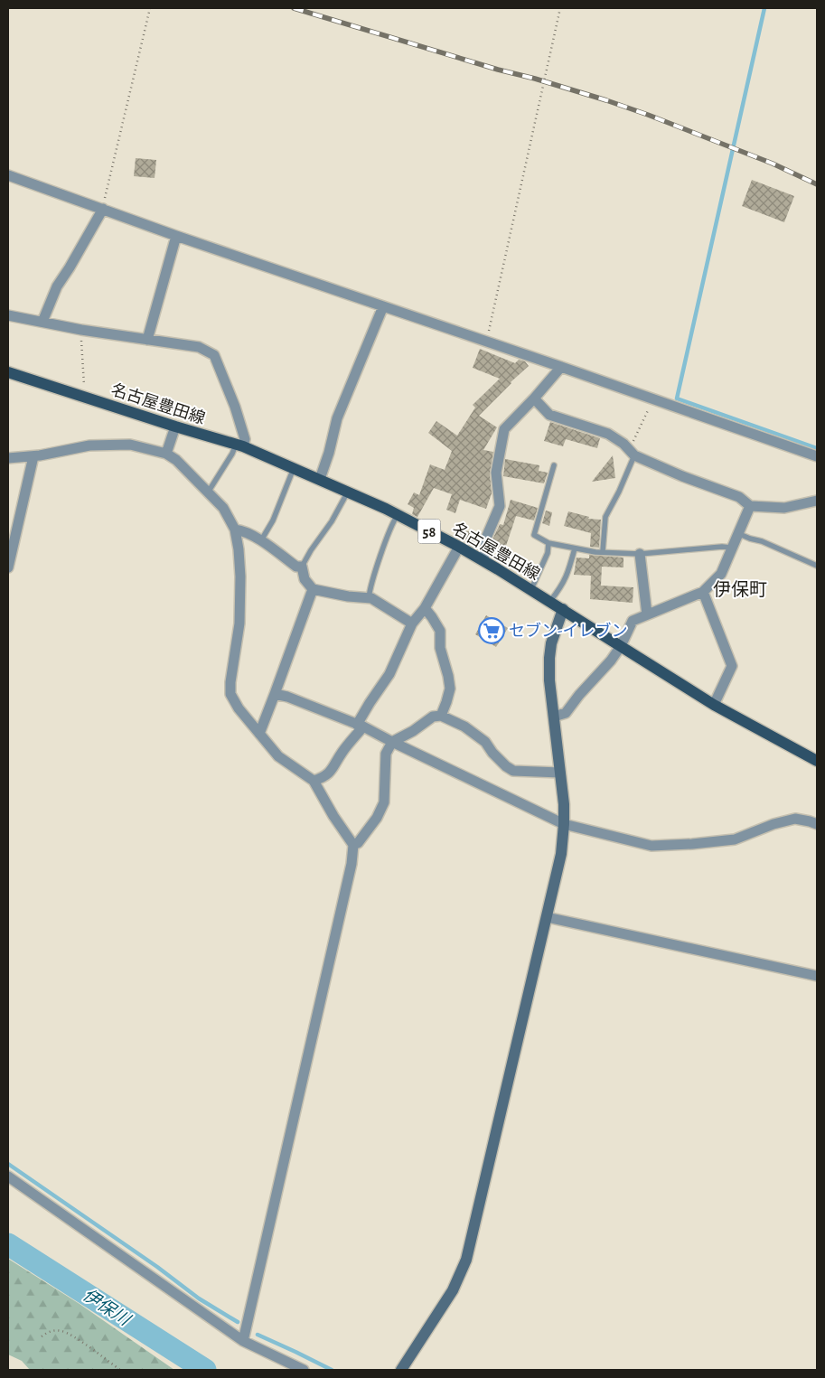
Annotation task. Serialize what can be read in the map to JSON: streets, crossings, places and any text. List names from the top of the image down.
{
  "streets": {
    "main road": ["名古屋豊田線", "58"]
  },
  "districts": ["伊保町"],
  "water": ["伊保川"],
  "places": {
    "supermarket": ["セブン-イレブン"]
  }
}
